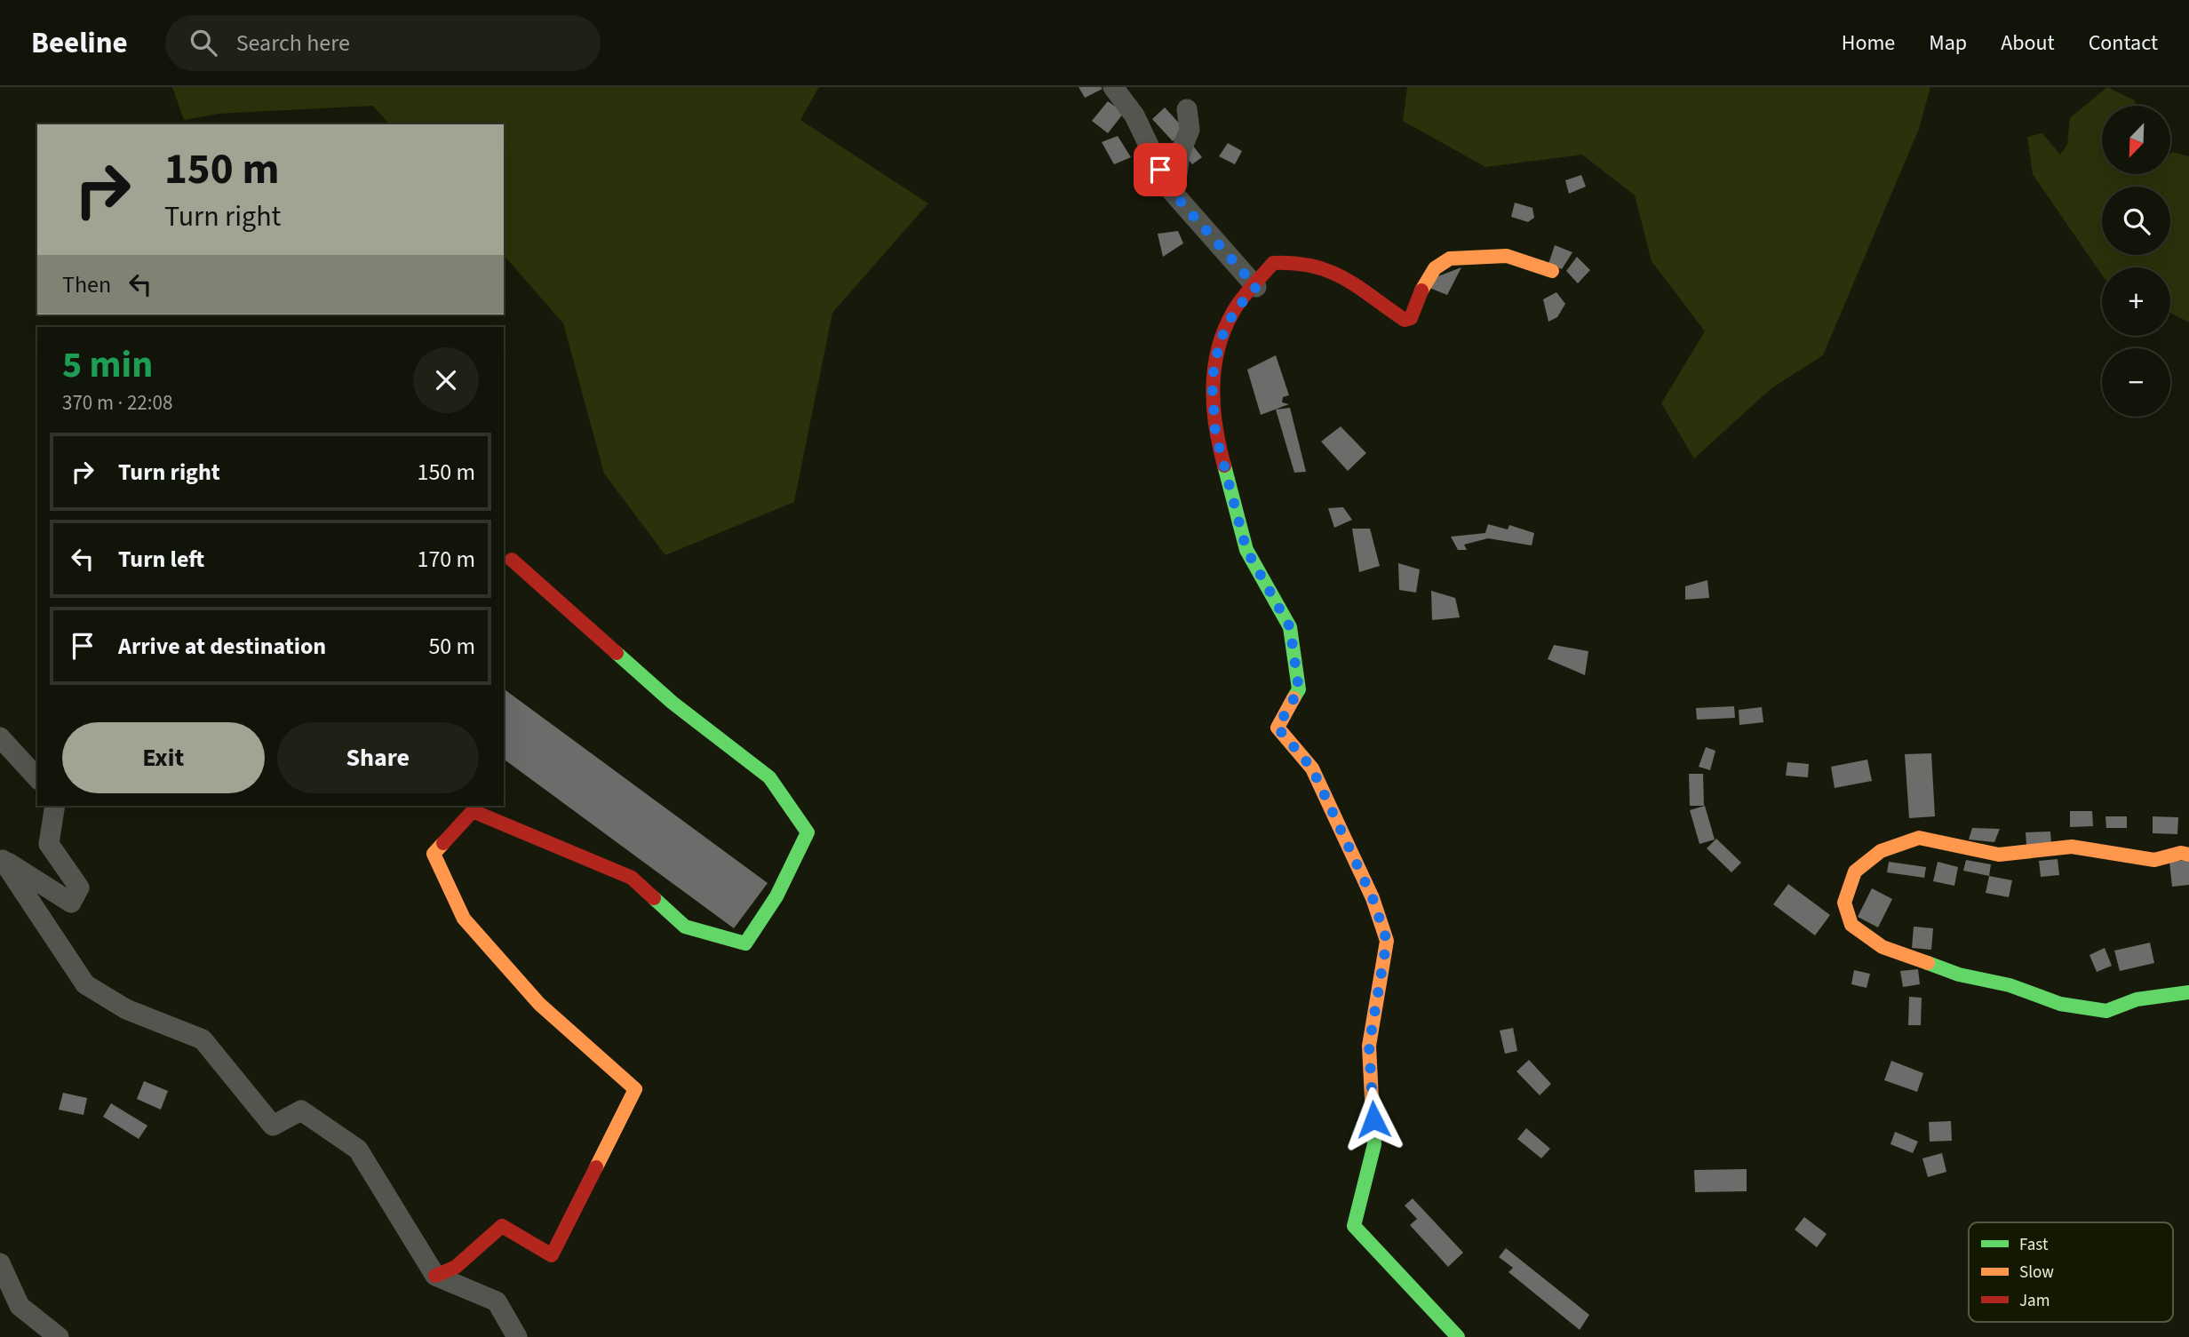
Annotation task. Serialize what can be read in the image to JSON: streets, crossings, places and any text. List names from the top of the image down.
{
  "legend": ["Fast", "Slow", "Jam"],
  "north": "bottom left",
  "page": {
    "header": "Beeline",
    "search": "Search here",
    "nav": [
      "Home",
      "Map",
      "About",
      "Contact"
    ],
    "map_buttons": ["+", "−"],
    "turn": ["150 m", "Turn right"],
    "then": "Then",
    "heading": ["5 min", "370 m · 22:08"],
    "list": [
      {
        "name": "Turn right",
        "value": "150 m"
      },
      {
        "name": "Turn left",
        "value": "170 m"
      },
      {
        "name": "Arrive at destination",
        "value": "50 m"
      }
    ],
    "buttons": ["Exit", "Share"]
  }
}
